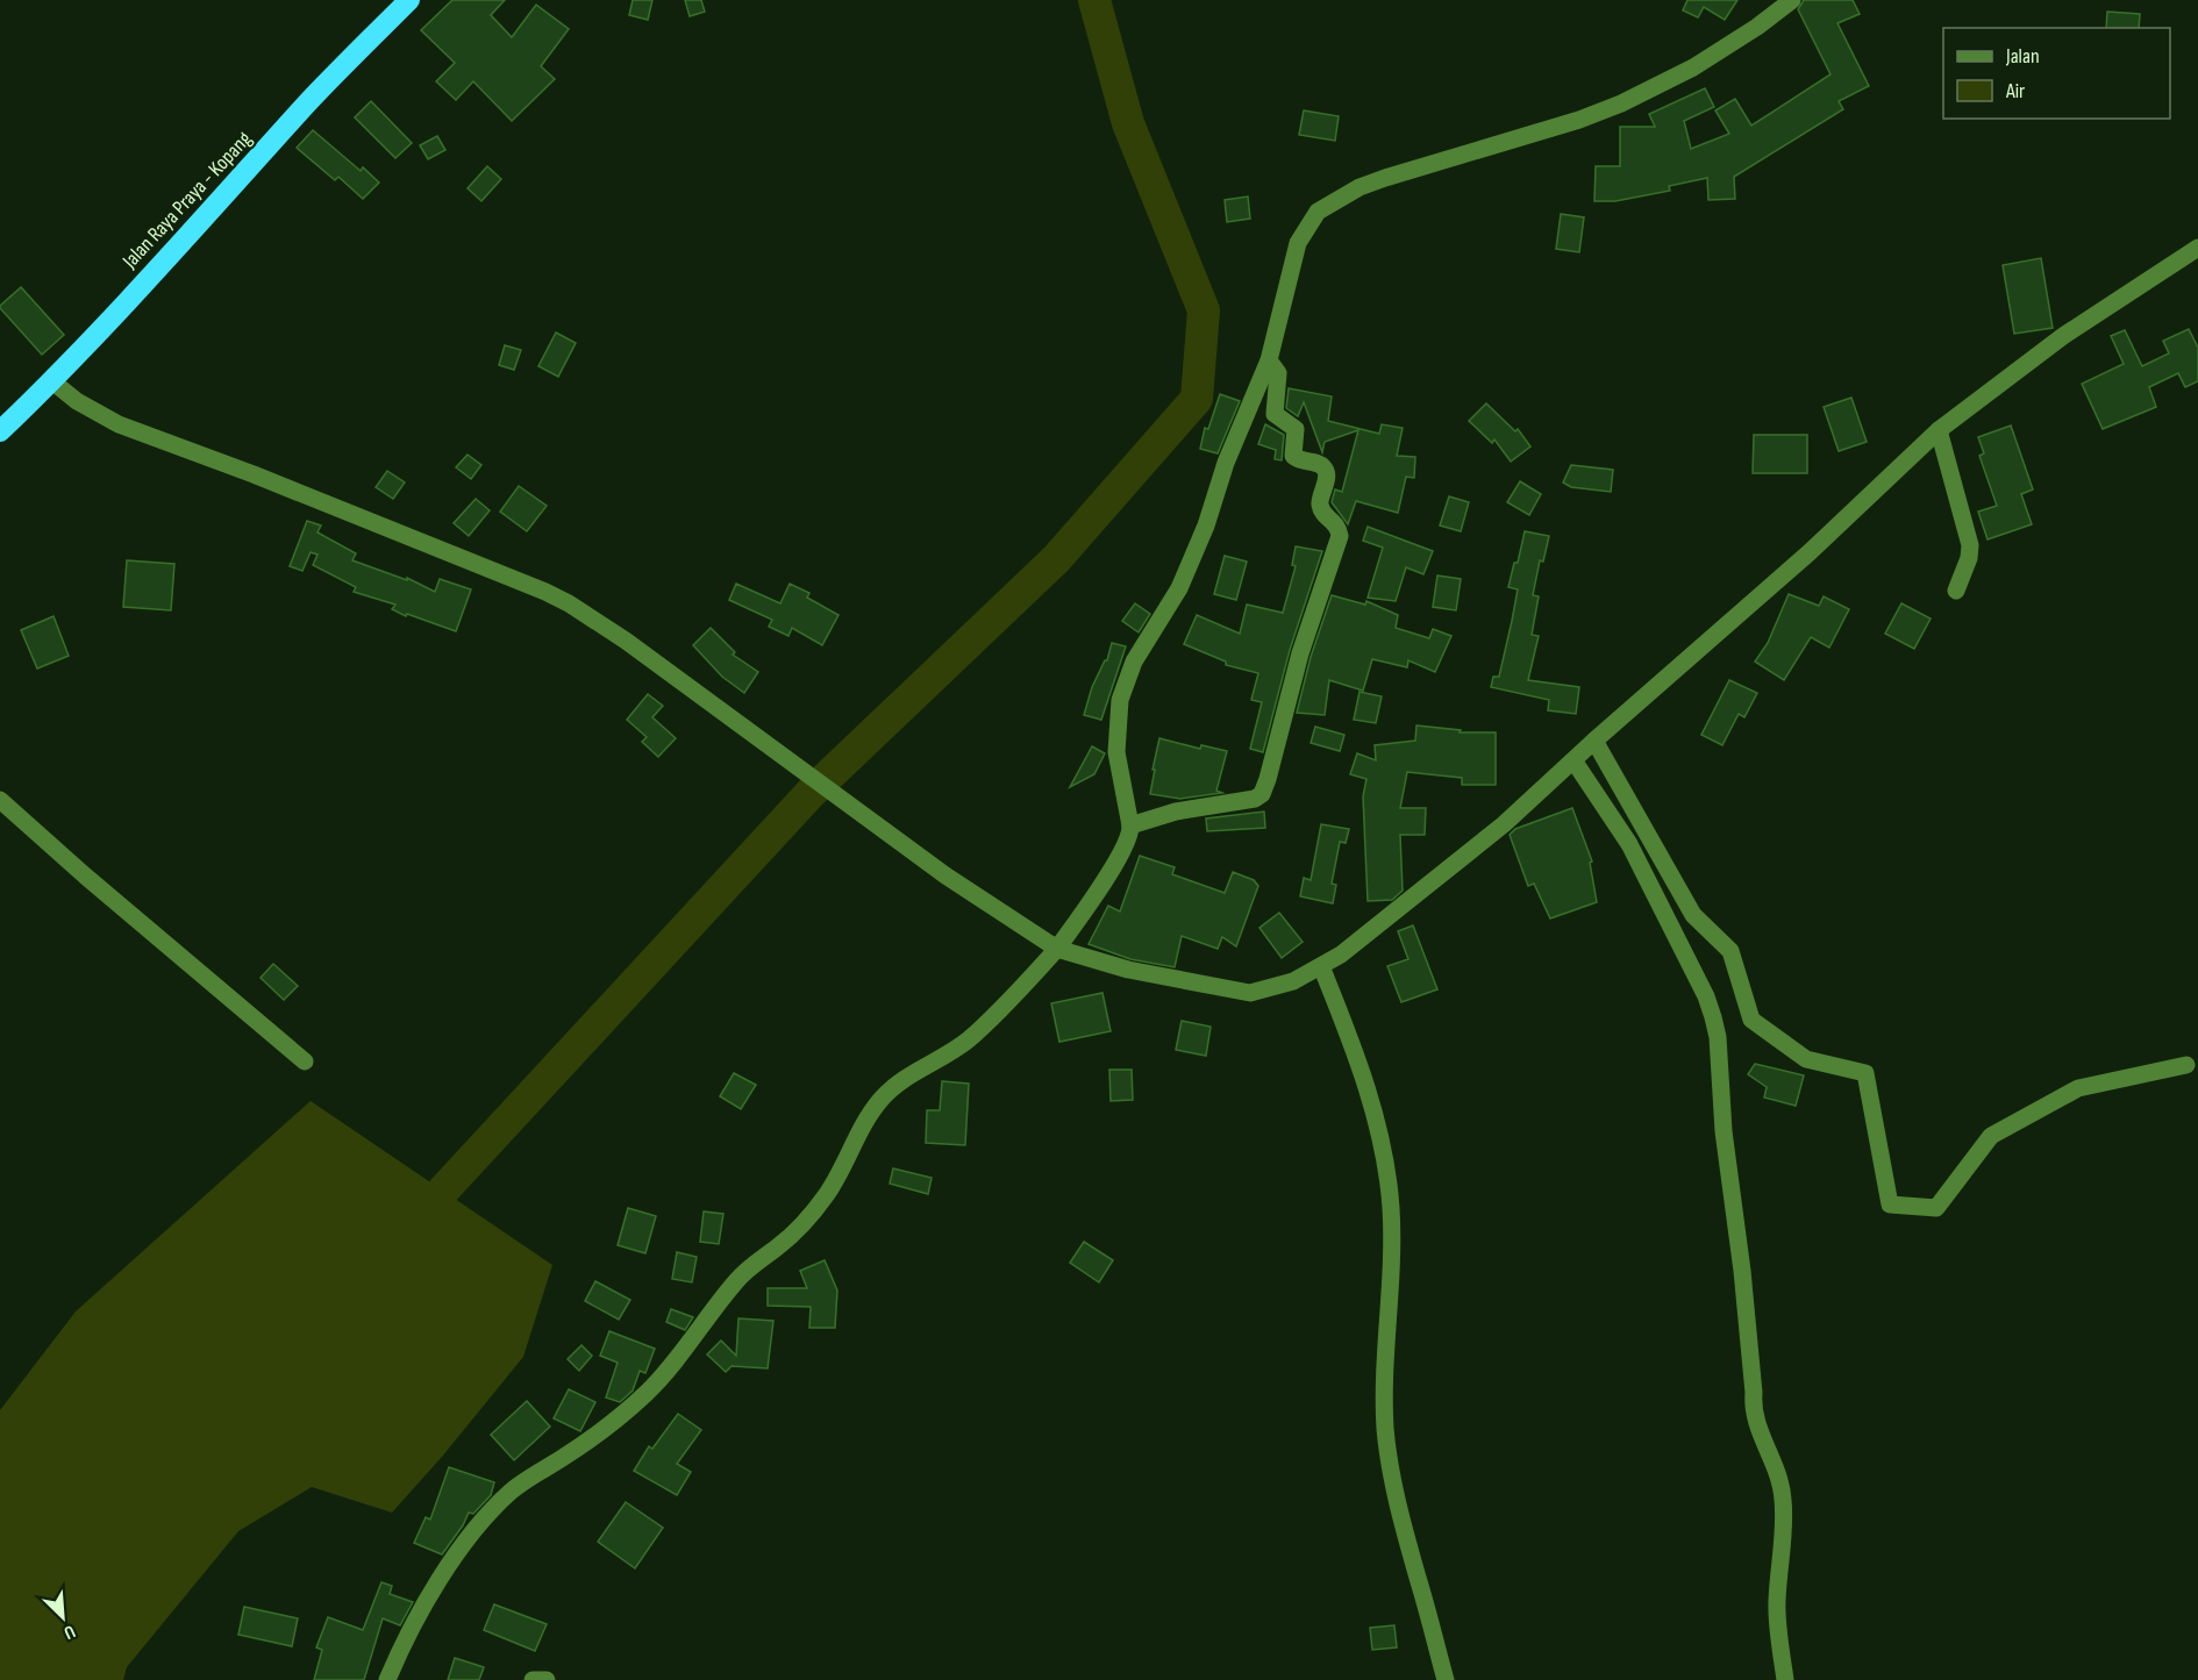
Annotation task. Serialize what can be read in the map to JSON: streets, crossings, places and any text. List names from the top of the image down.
{
  "streets": {
    "highway": ["Jalan Raya Praya - Kopang"]
  },
  "legend": ["Jalan", "Air"],
  "north": "bottom right"
}
